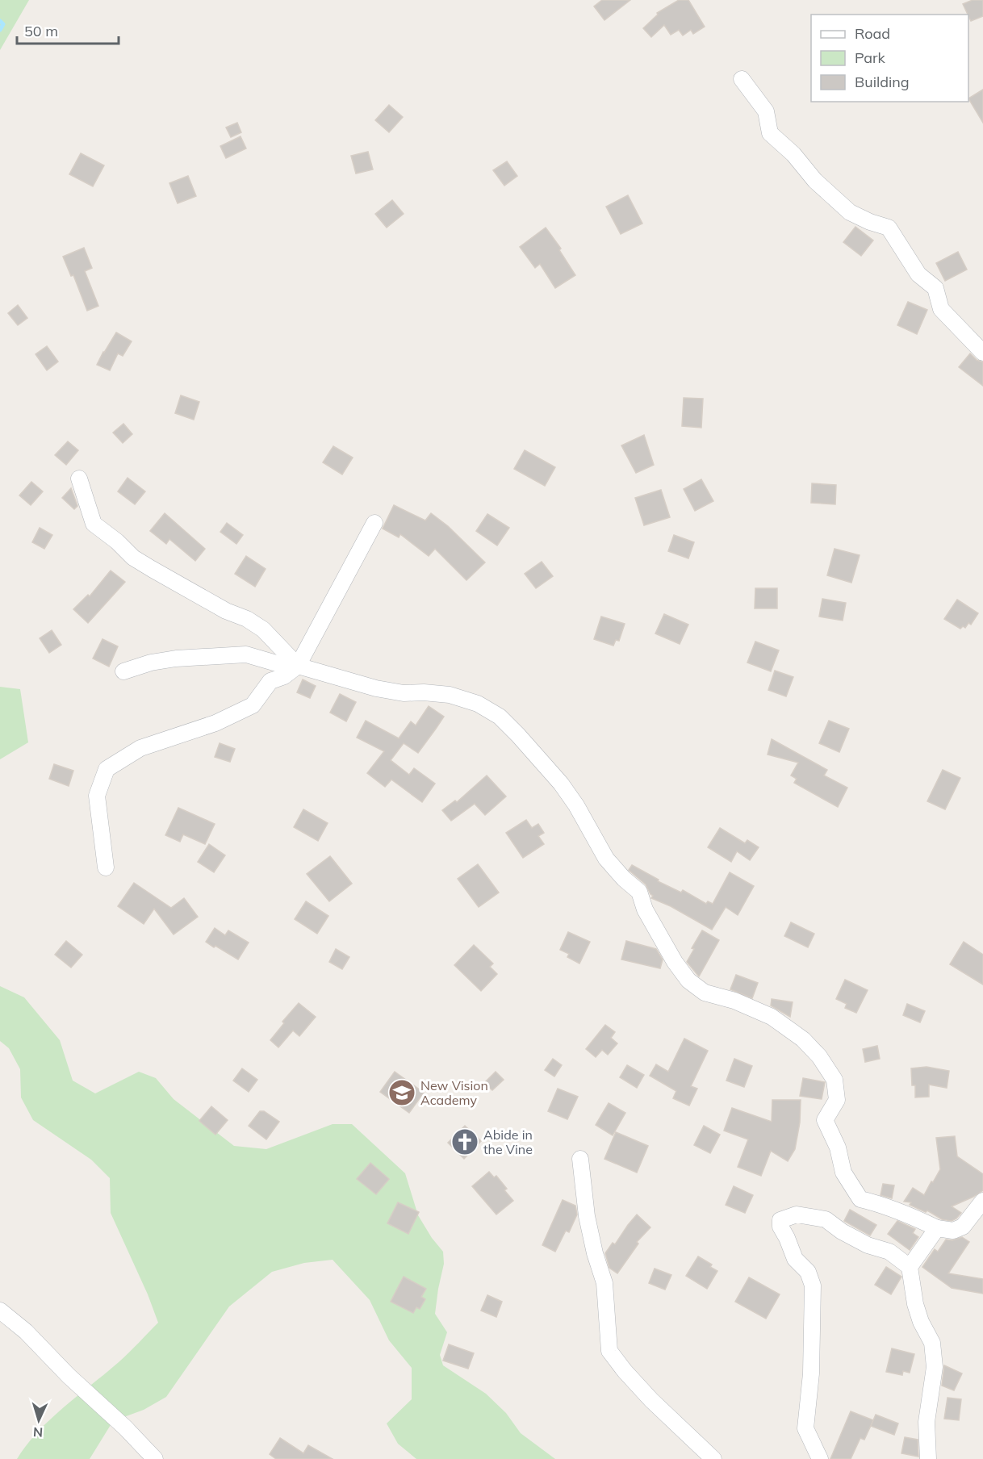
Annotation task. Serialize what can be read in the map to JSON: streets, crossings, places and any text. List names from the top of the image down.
{
  "places": {
    "school or university": ["New Vision Academy"],
    "church": ["Abide in the Vine"]
  },
  "legend": ["Road", "Park", "Building"],
  "scale_bar": "50 m",
  "north": "bottom"
}
